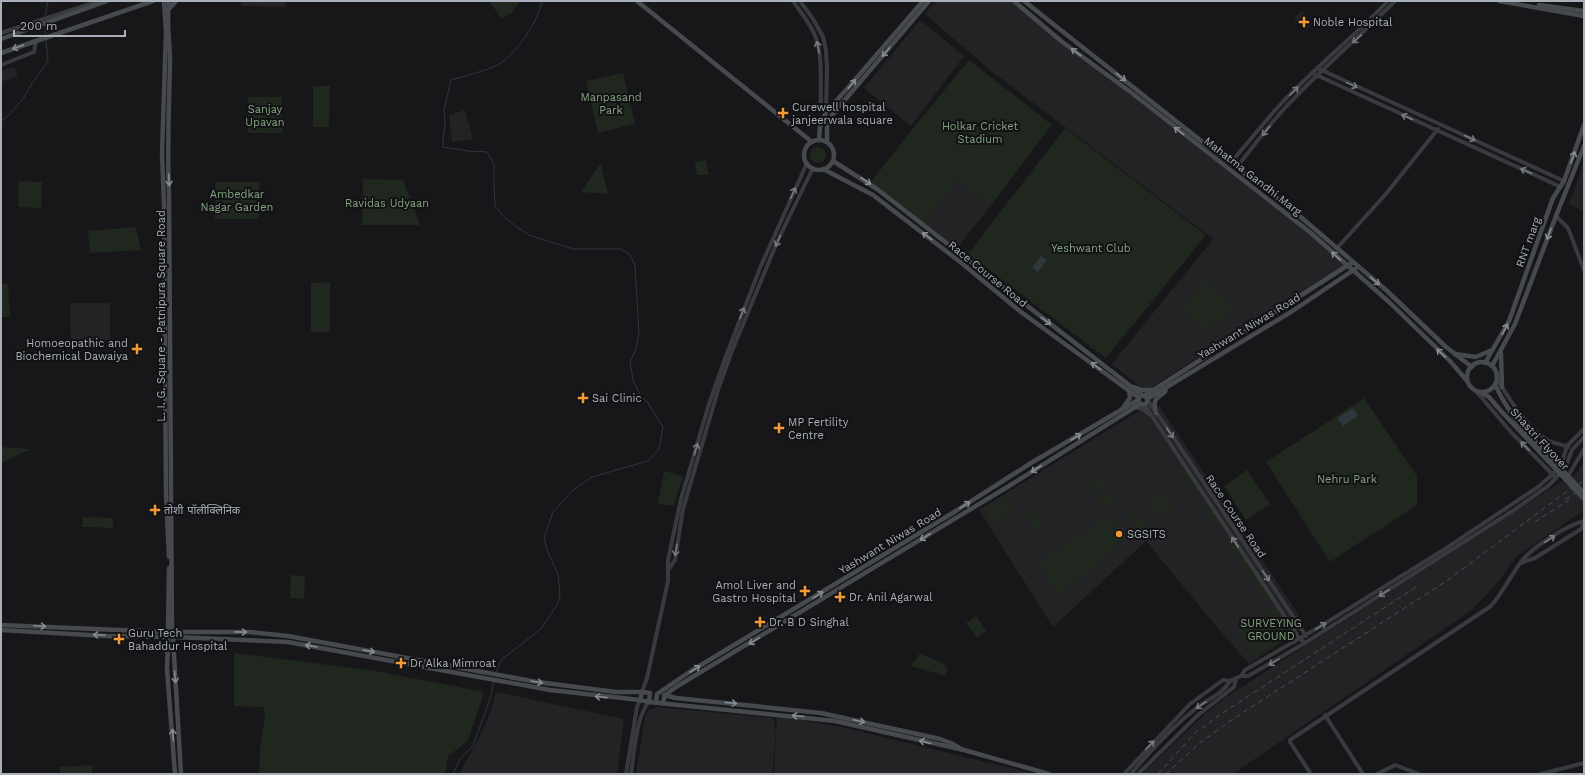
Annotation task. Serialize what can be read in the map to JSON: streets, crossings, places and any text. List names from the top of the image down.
{
  "streets": {
    "main road": [
      "Mahatma Gandhi Marg",
      "RNT marg",
      "Race Course Road",
      "L. I. G. Square - Patnipura Square Road",
      "Yashwant Niwas Road",
      "Shastri Flyover"
    ]
  },
  "crossings": [
    ["Mahatma Gandhi Marg", "RNT marg"],
    ["Mahatma Gandhi Marg", "Yashwant Niwas Road"],
    ["Mahatma Gandhi Marg", "Shastri Flyover"],
    ["RNT marg", "Shastri Flyover"],
    ["Race Course Road", "Yashwant Niwas Road"]
  ],
  "parks": [
    "Manpasand Park",
    "Sanjay Upavan",
    "Holkar Cricket Stadium",
    "Ambedkar Nagar Garden",
    "Ravidas Udyaan",
    "Yeshwant Club",
    "Nehru Park",
    "SURVEYING GROUND"
  ],
  "places": {
    "health": [
      "Noble Hospital",
      "Curewell hospital janjeerwala square",
      "Homoeopathic and Biochemical Dawaiya",
      "Sai Clinic",
      "MP Fertility Centre",
      "तोशी पॉलीक्लिनिक",
      "Amol Liver and Gastro Hospital",
      "Dr. Anil Agarwal",
      "Dr. B D Singhal",
      "Guru Tech Bahaddur Hospital",
      "Dr Alka Mimroat"
    ],
    "other": ["SGSITS"]
  },
  "scale_bar": "200 m"
}
